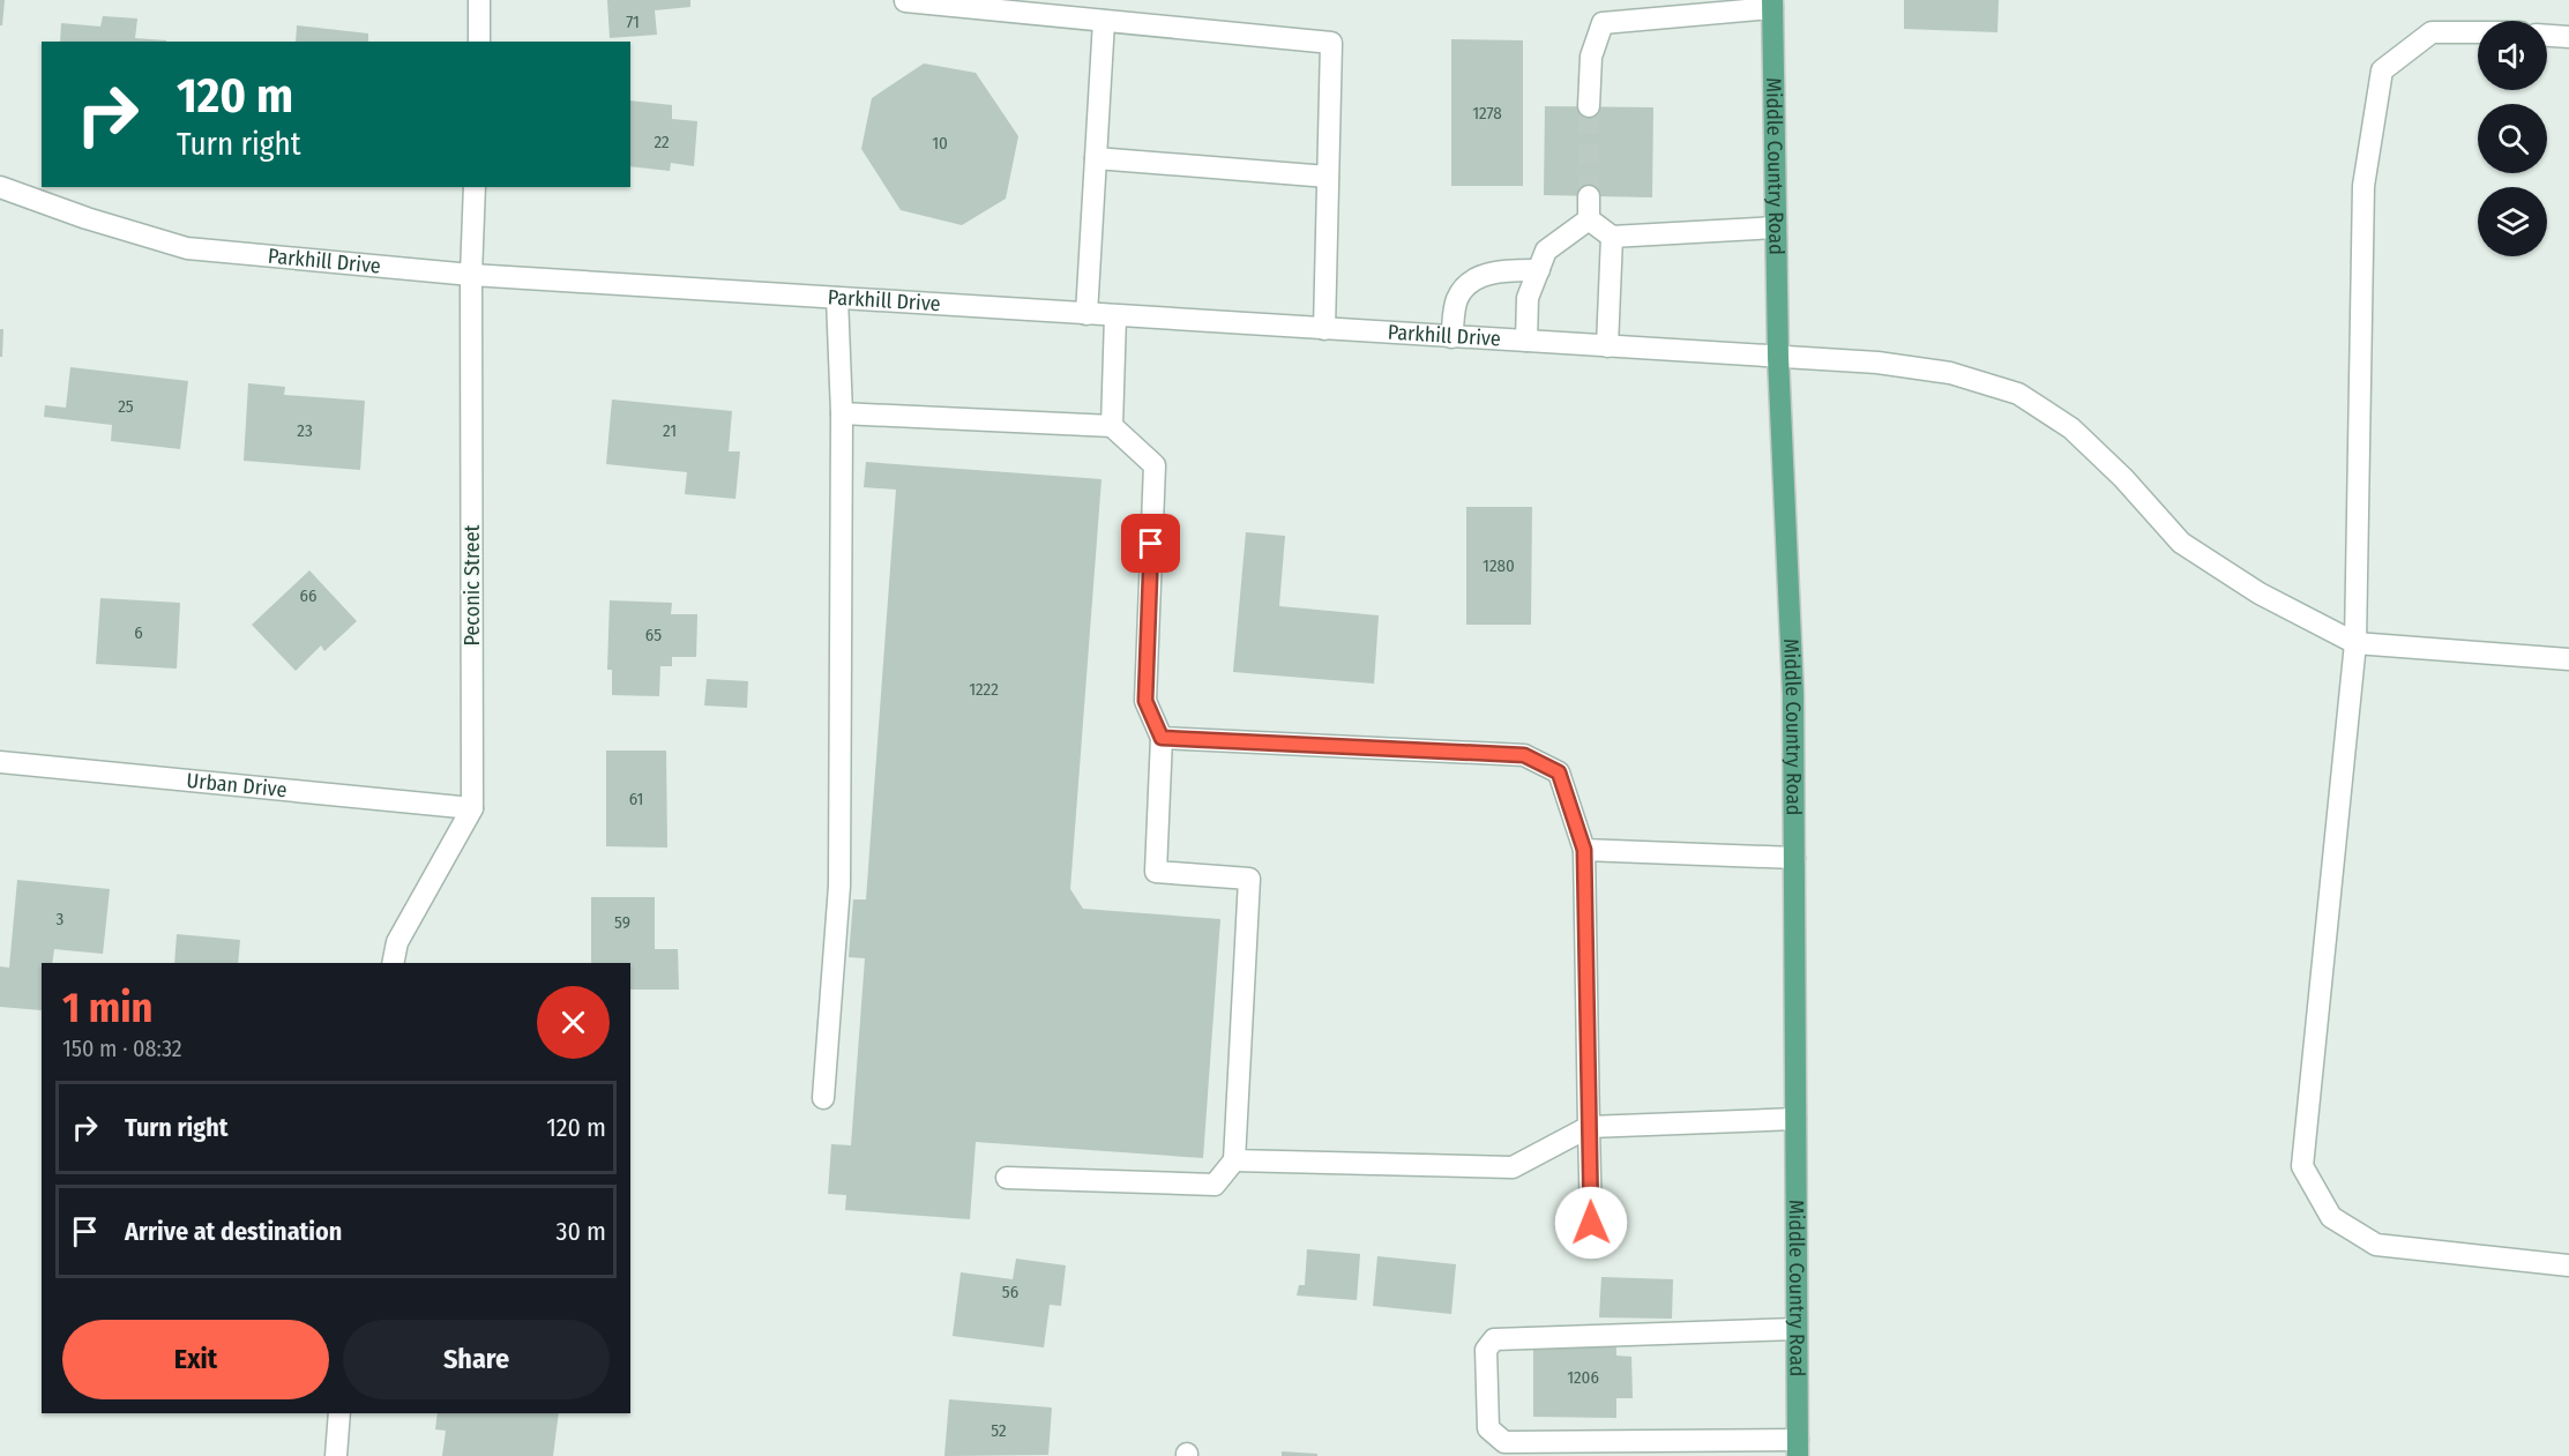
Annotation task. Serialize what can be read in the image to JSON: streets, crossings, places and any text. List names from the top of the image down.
{
  "streets": {
    "main road": ["Middle Country Road"],
    "street": ["Parkhill Drive", "Peconic Street", "Urban Drive"]
  },
  "crossings": [
    ["Middle Country Road", "Parkhill Drive"],
    ["Parkhill Drive", "Peconic Street"],
    ["Peconic Street", "Urban Drive"]
  ],
  "house_numbers": [
    "71",
    "1278",
    "22",
    "10",
    "25",
    "23",
    "21",
    "1280",
    "66",
    "6",
    "65",
    "1222",
    "61",
    "3",
    "59",
    "56",
    "1206",
    "52"
  ],
  "page": {
    "turn": ["120 m", "Turn right"],
    "heading": ["1 min", "150 m · 08:32"],
    "list": [
      {
        "name": "Turn right",
        "value": "120 m"
      },
      {
        "name": "Arrive at destination",
        "value": "30 m"
      }
    ],
    "buttons": ["Exit", "Share"]
  }
}
